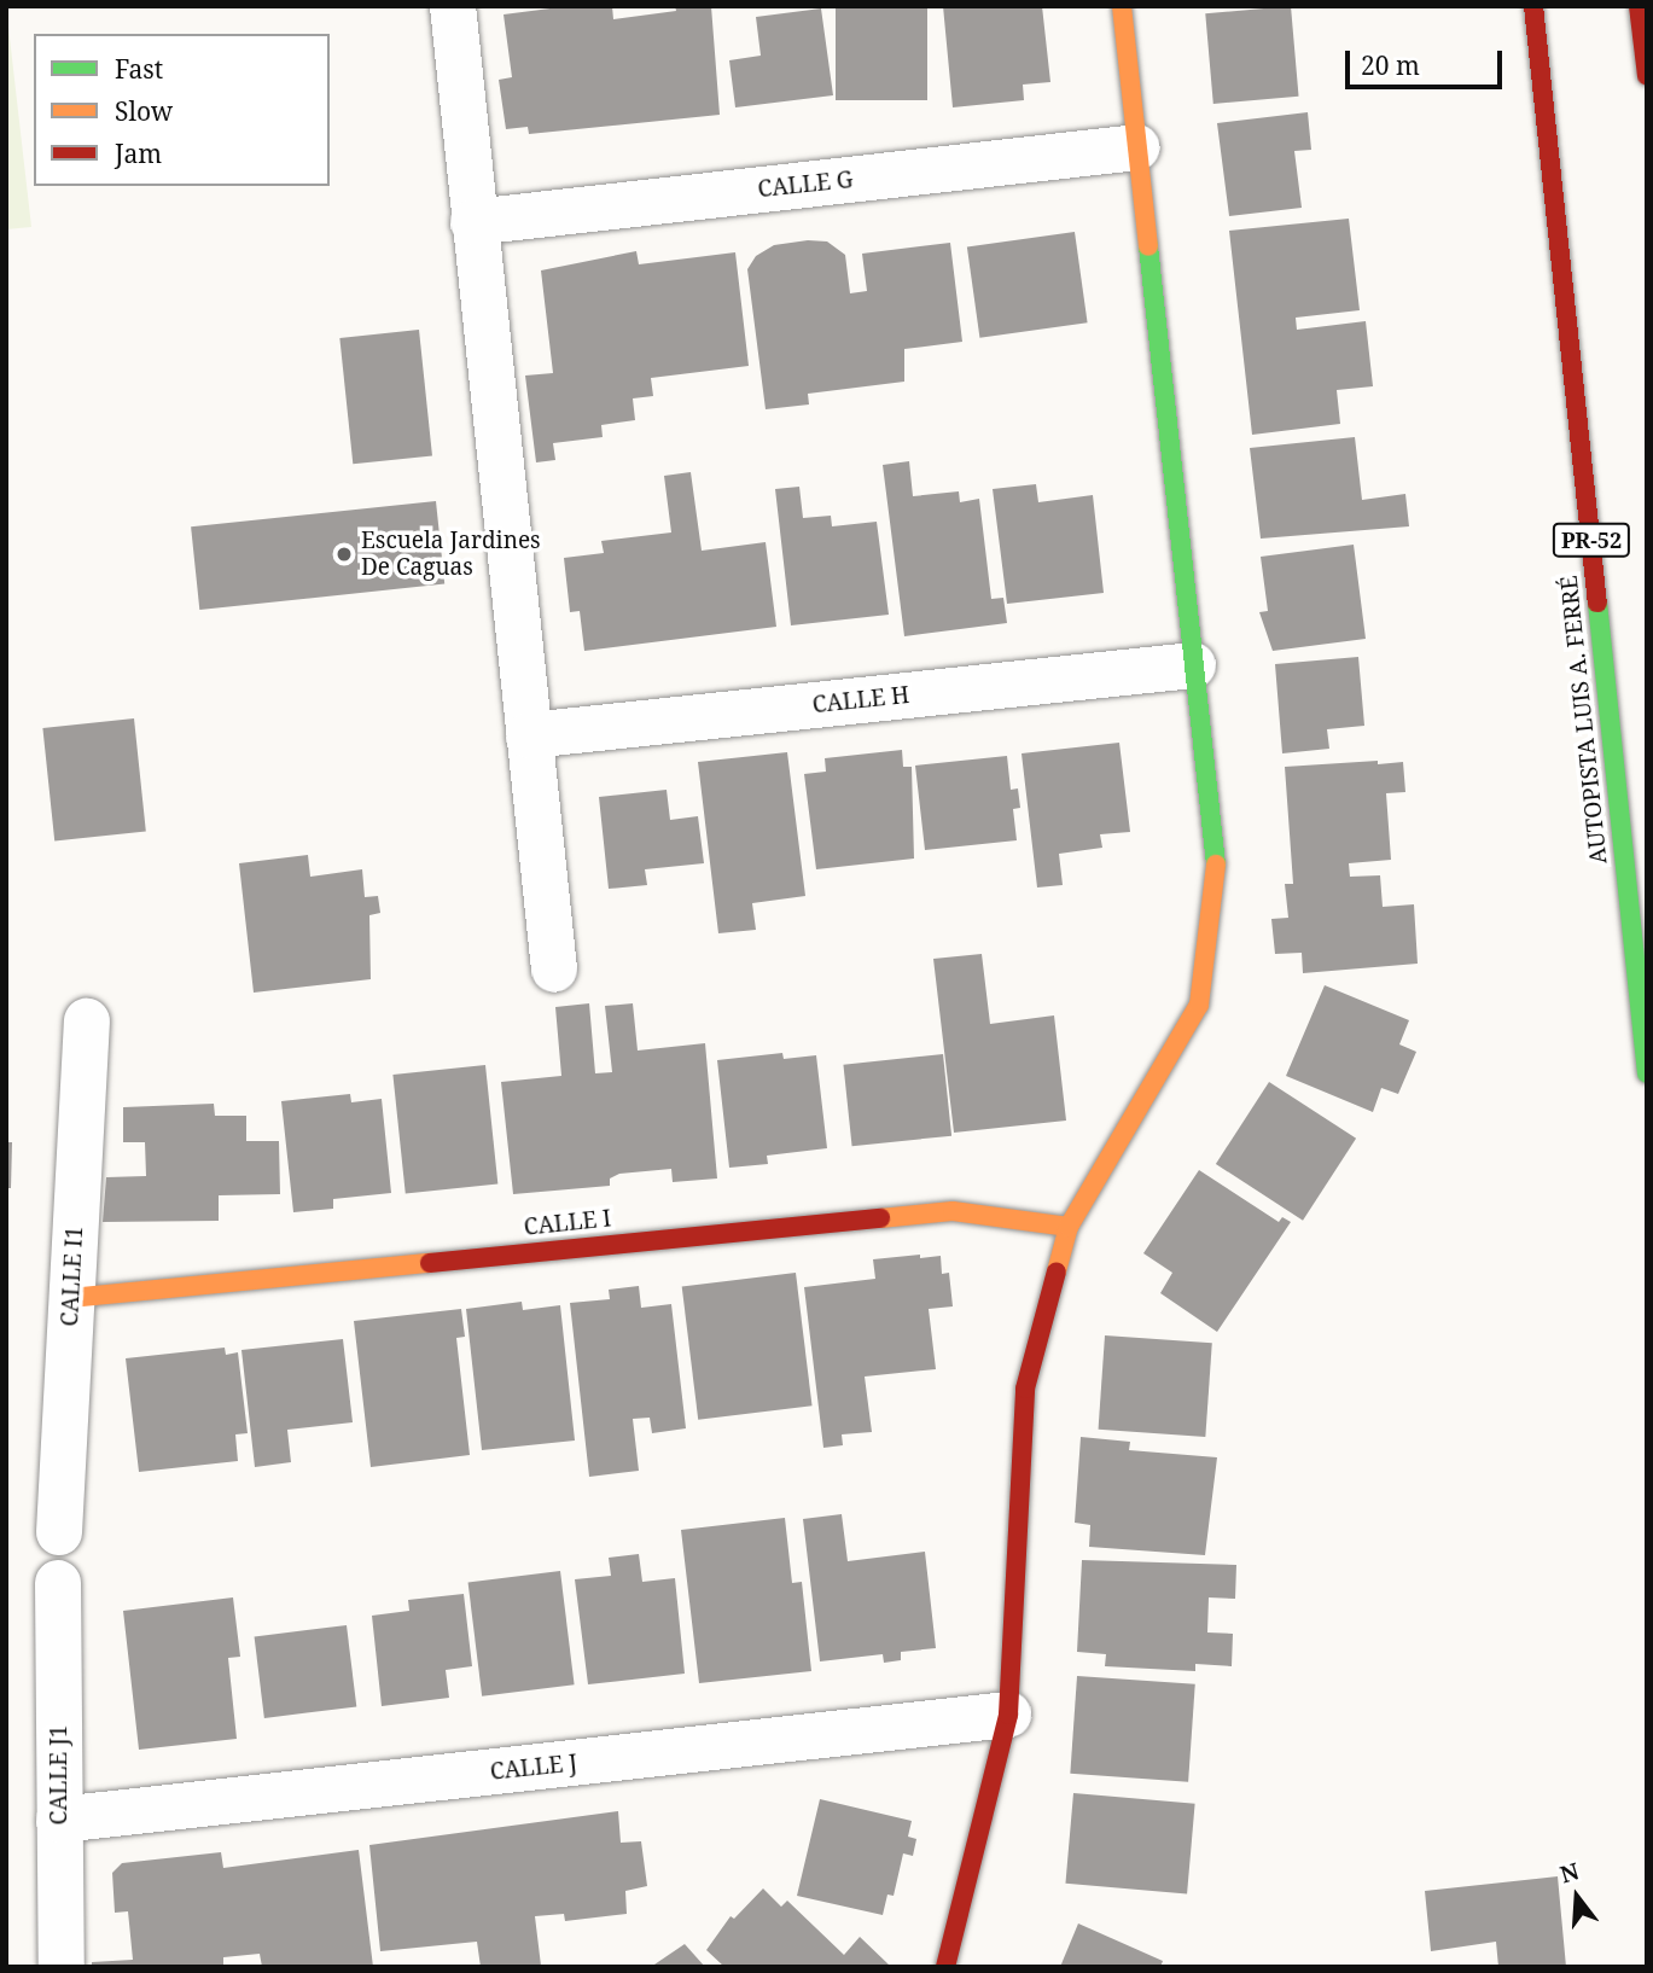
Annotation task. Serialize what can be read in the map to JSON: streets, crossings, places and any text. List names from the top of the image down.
{
  "streets": {
    "main road": ["PR-52", "AUTOPISTA LUIS A. FERRÉ", "CALLE I"],
    "street": [
      "CALLE G",
      "CALLE H",
      "CALLE I1",
      "CALLE J",
      "CALLE J1"
    ]
  },
  "crossings": [
    ["CALLE I", "CALLE I1"],
    ["CALLE J", "CALLE J1"]
  ],
  "places": ["Escuela Jardines De Caguas"],
  "legend": ["Fast", "Slow", "Jam"],
  "scale_bar": "20 m",
  "north": "top"
}
